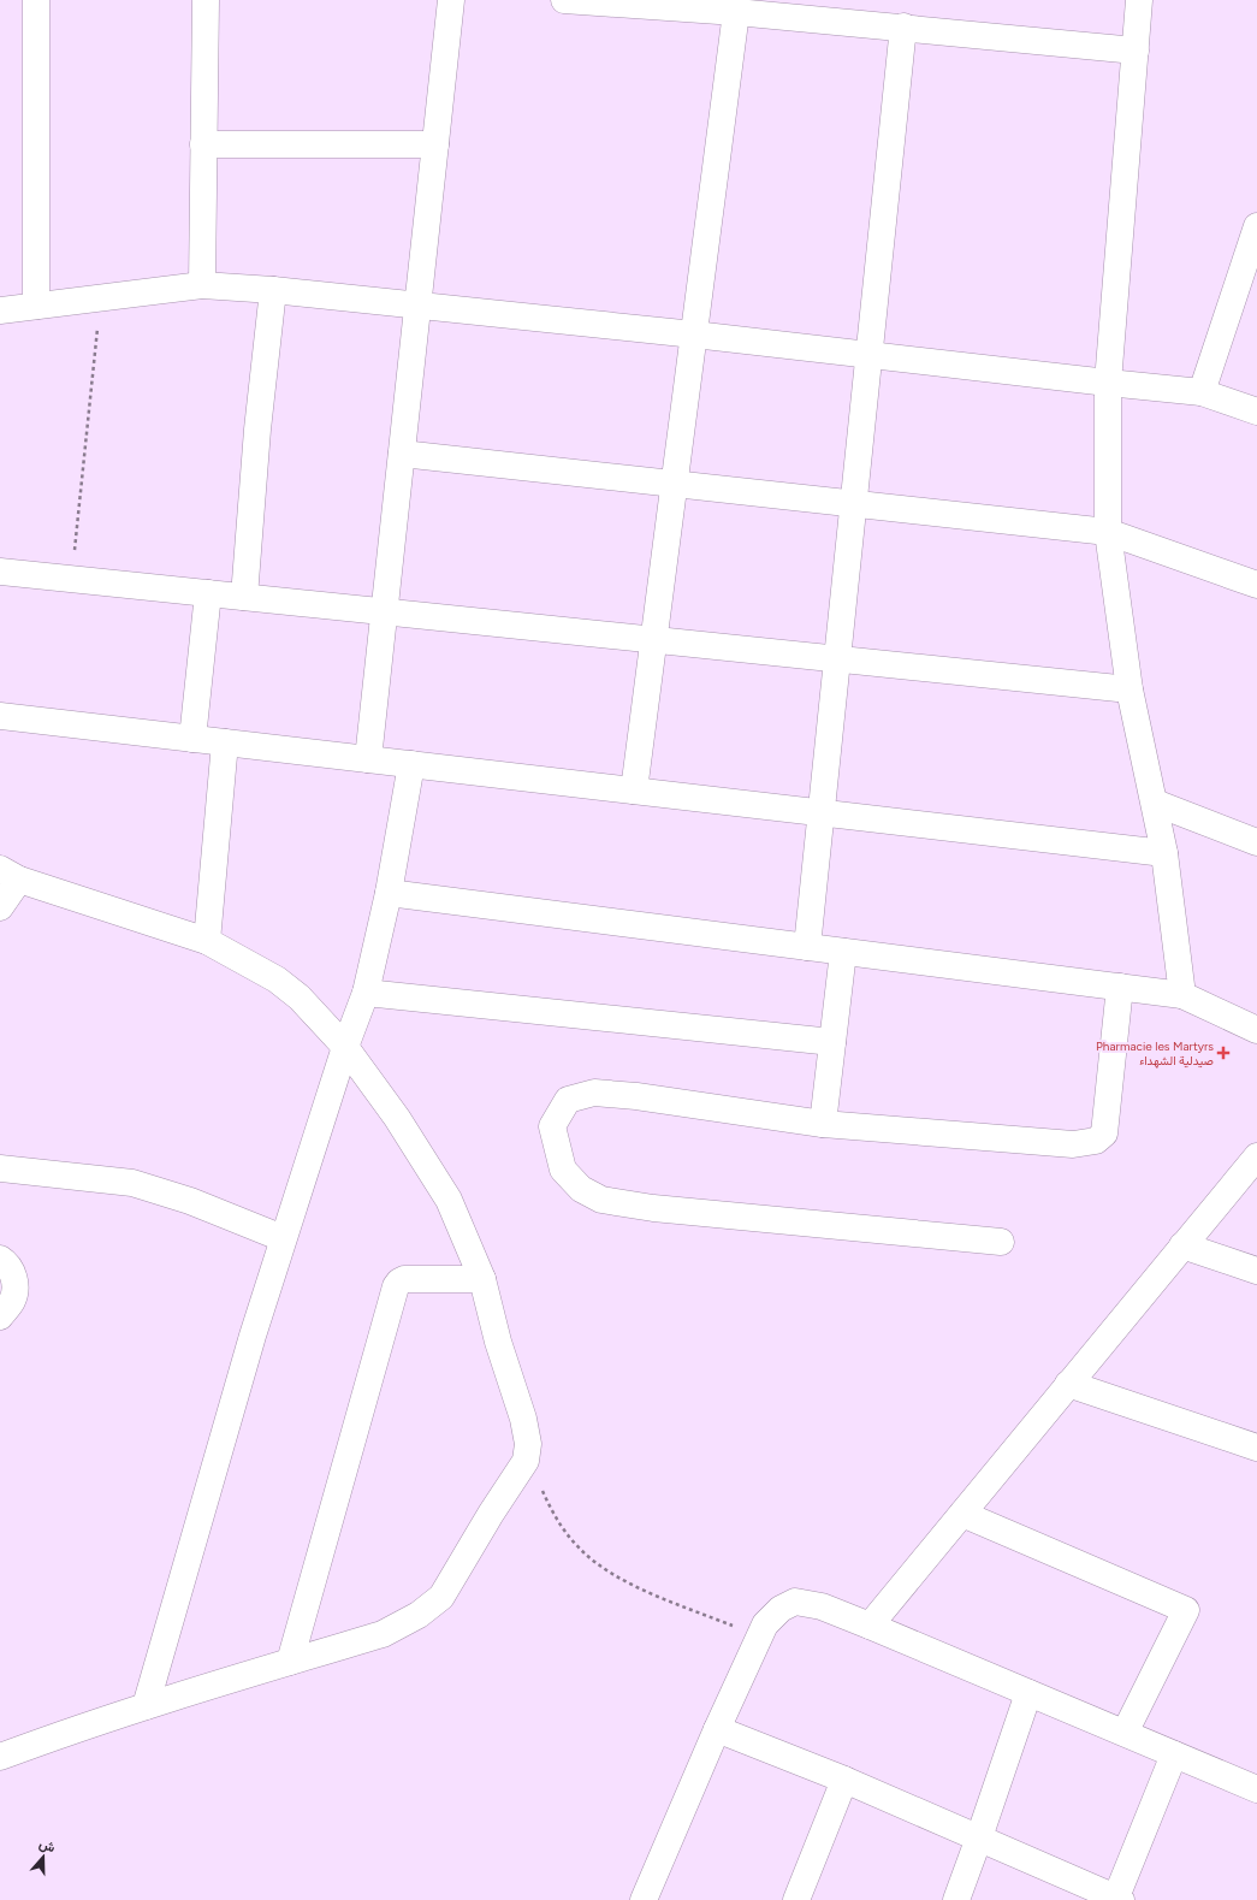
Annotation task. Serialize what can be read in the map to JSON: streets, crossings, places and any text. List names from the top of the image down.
{
  "places": {
    "health": ["Pharmacie les Martyrs صيدلية الشهداء"]
  },
  "north": "top"
}
